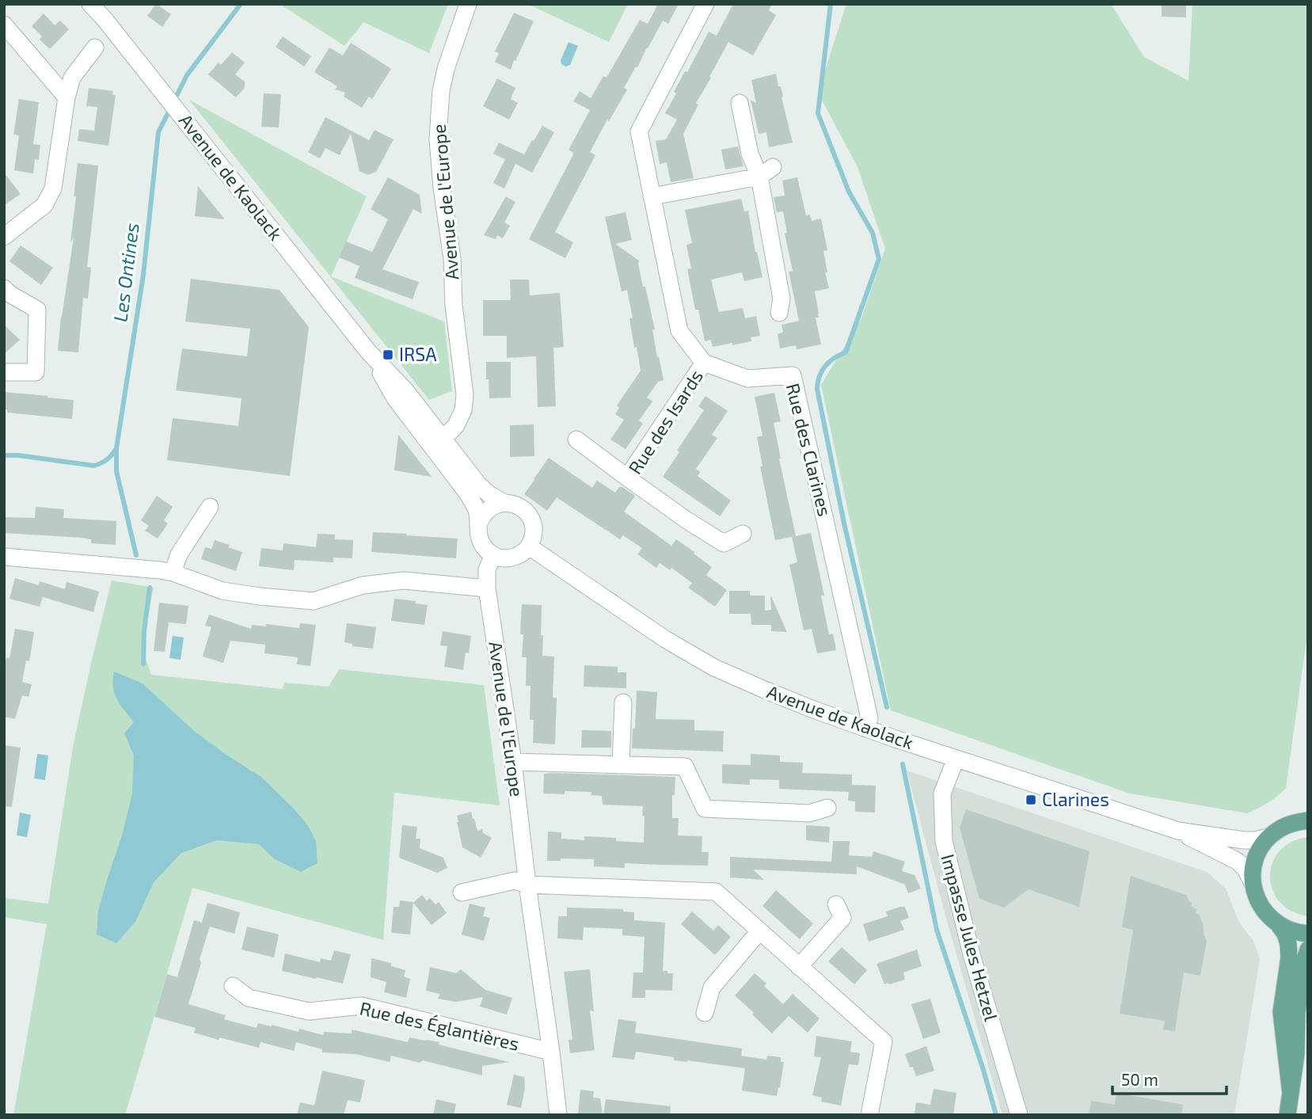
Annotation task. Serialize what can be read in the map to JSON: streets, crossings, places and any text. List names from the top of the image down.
{
  "streets": {
    "street": [
      "Avenue de Kaolack",
      "Avenue de l'Europe",
      "Rue des Isards",
      "Rue des Clarines",
      "Impasse Jules Hetzel",
      "Rue des Églantières"
    ]
  },
  "crossings": [
    ["Avenue de Kaolack", "Avenue de l'Europe"],
    ["Avenue de Kaolack", "Rue des Clarines"],
    ["Avenue de Kaolack", "Impasse Jules Hetzel"],
    ["Avenue de l'Europe", "Rue des Églantières"],
    ["Rue des Isards", "Rue des Clarines"]
  ],
  "water": ["Les Ontines"],
  "places": {
    "transit": ["IRSA", "Clarines"]
  },
  "scale_bar": "50 m"
}
